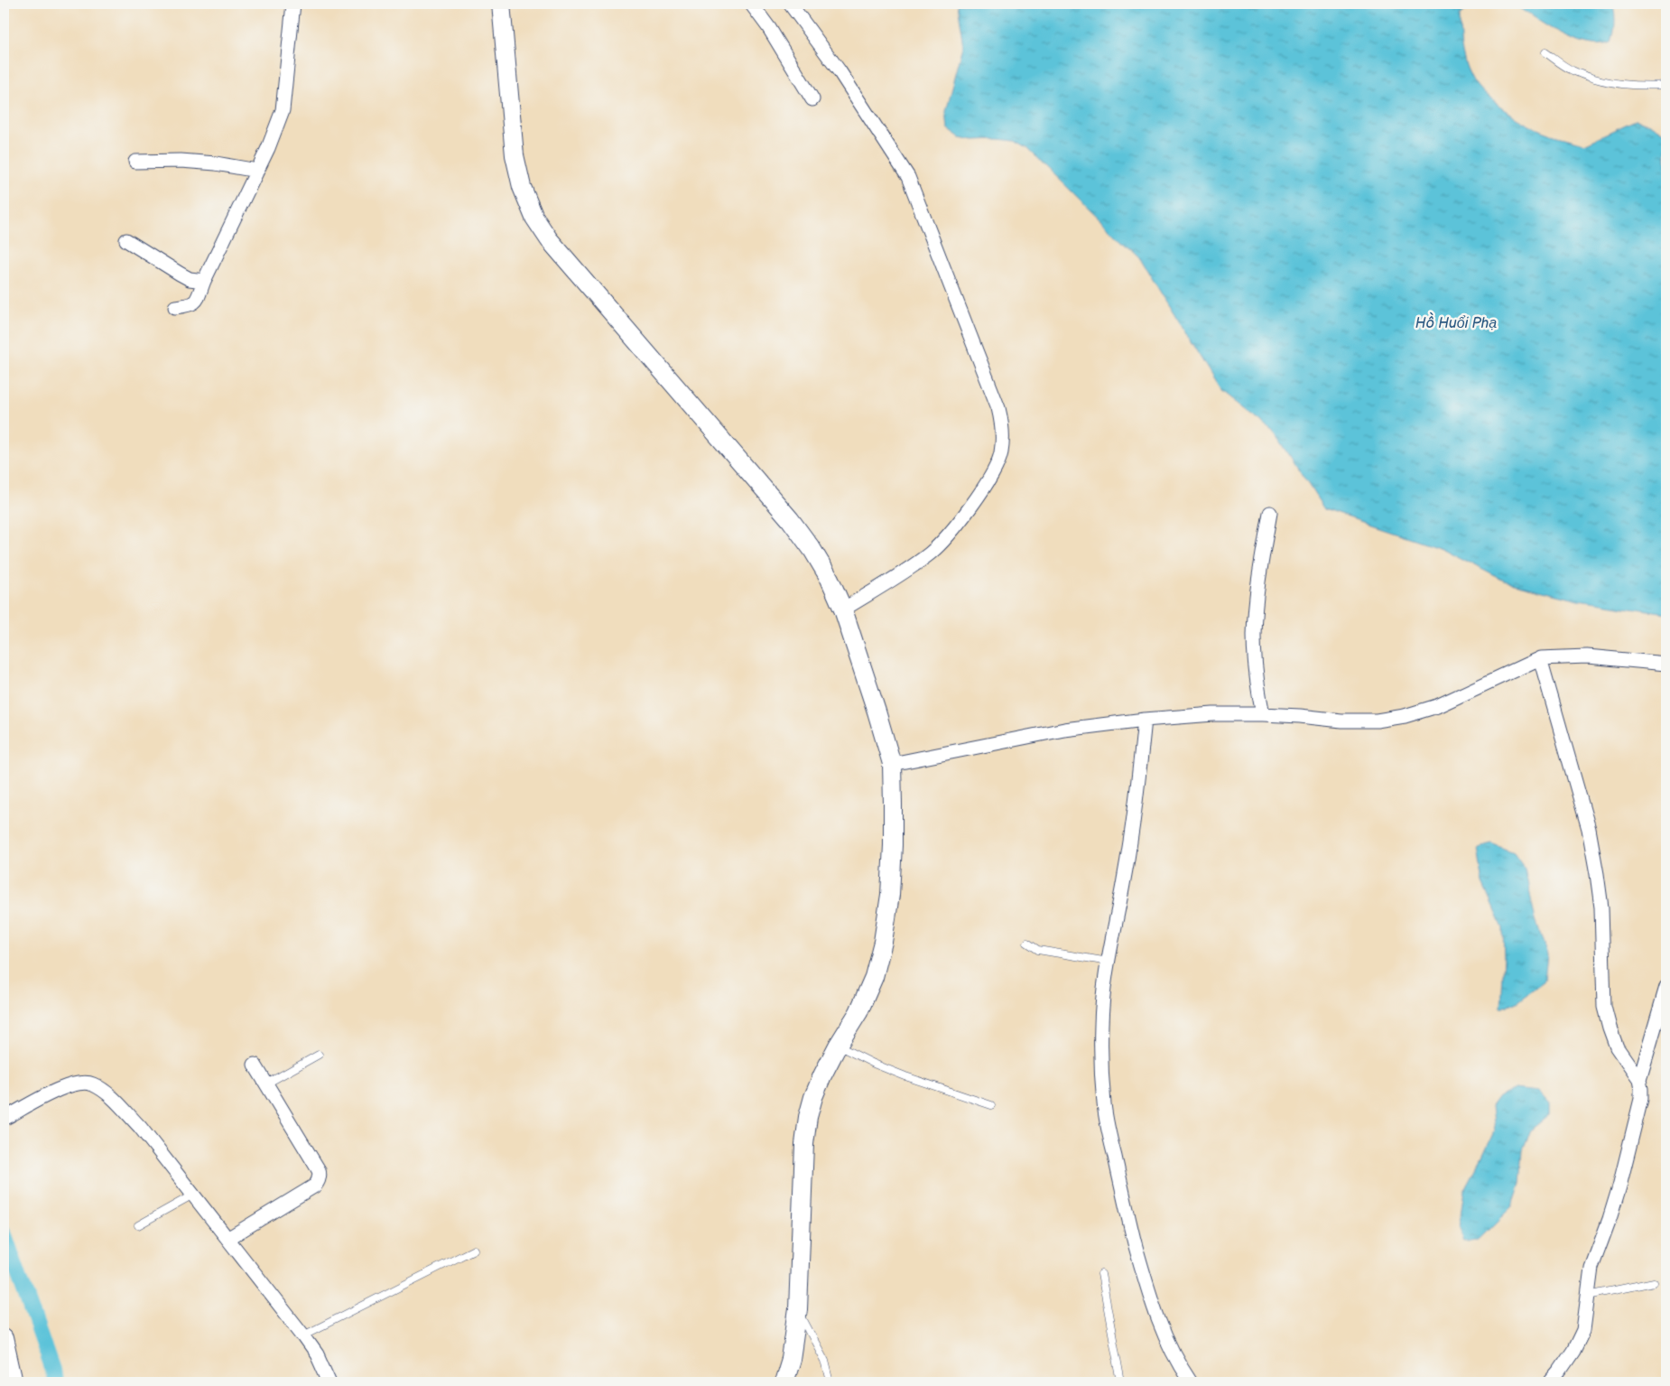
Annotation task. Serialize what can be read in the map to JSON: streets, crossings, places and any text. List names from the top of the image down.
{
  "water": ["Hồ Huổi Phạ"]
}
